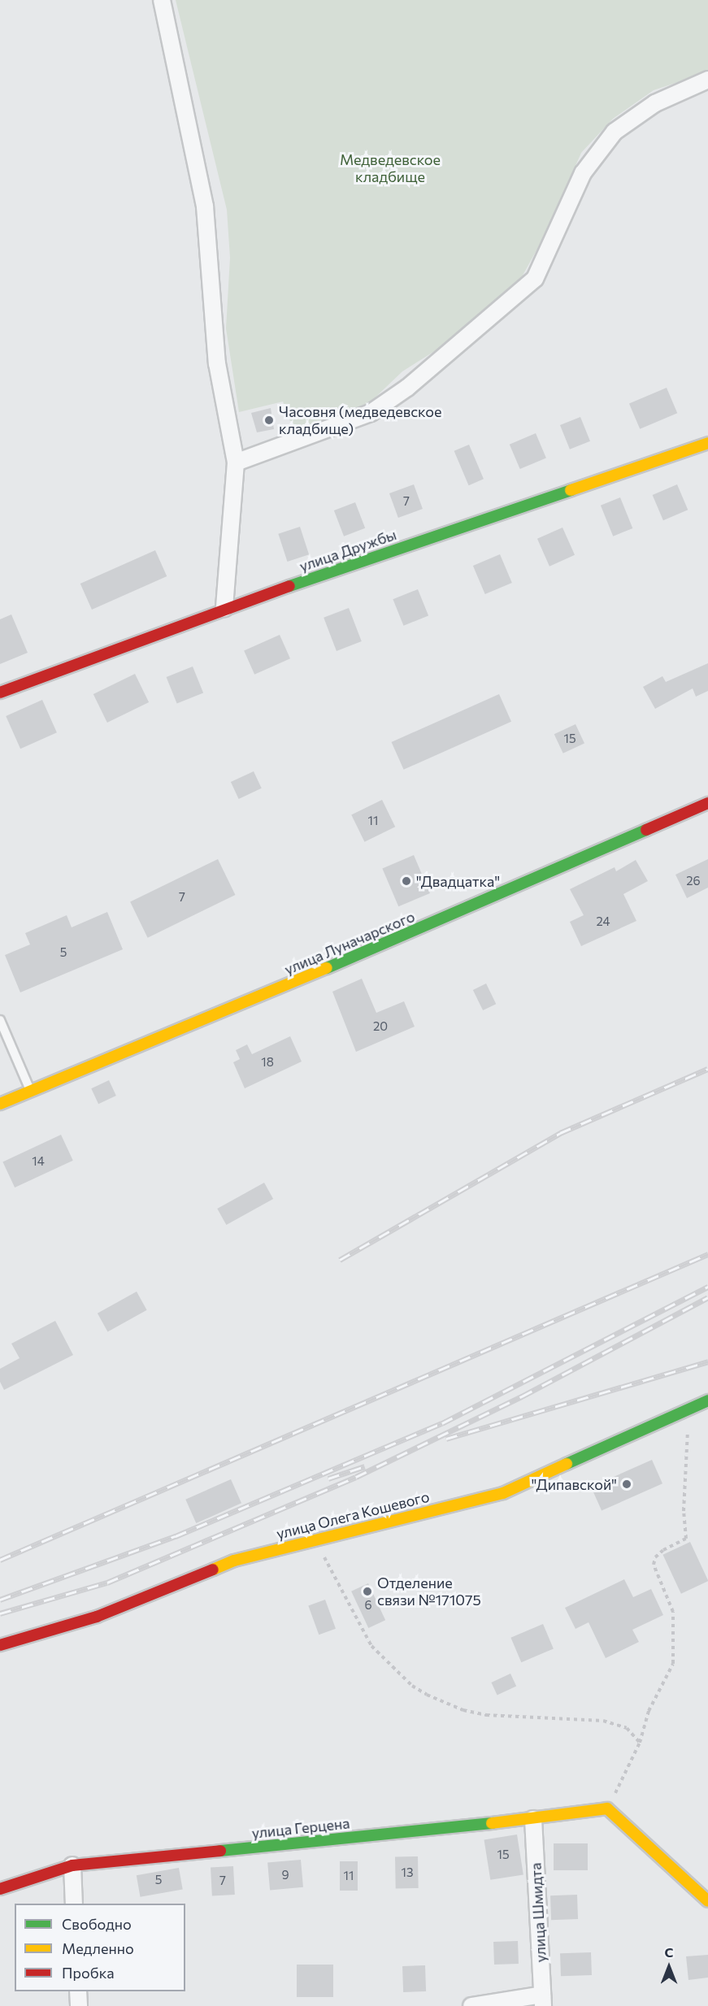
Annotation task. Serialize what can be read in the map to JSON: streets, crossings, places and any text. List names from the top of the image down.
{
  "streets": {
    "street": [
      "улица Дружбы",
      "улица Луначарского",
      "улица Олега Кошевого",
      "улица Герцена",
      "улица Шмидта"
    ]
  },
  "crossings": [
    ["улица Герцена", "улица Шмидта"]
  ],
  "parks": ["Медведевское кладбище"],
  "places": [
    "Часовня (медведевское кладбище)",
    "\"Двадцатка\"",
    "\"Дипавской\"",
    "Отделение связи №171075"
  ],
  "house_numbers": [
    "7",
    "15",
    "11",
    "26",
    "7",
    "24",
    "5",
    "20",
    "18",
    "14",
    "6",
    "15",
    "13",
    "9",
    "11",
    "5",
    "7"
  ],
  "legend": ["Свободно", "Медленно", "Пробка"],
  "north": "top"
}
